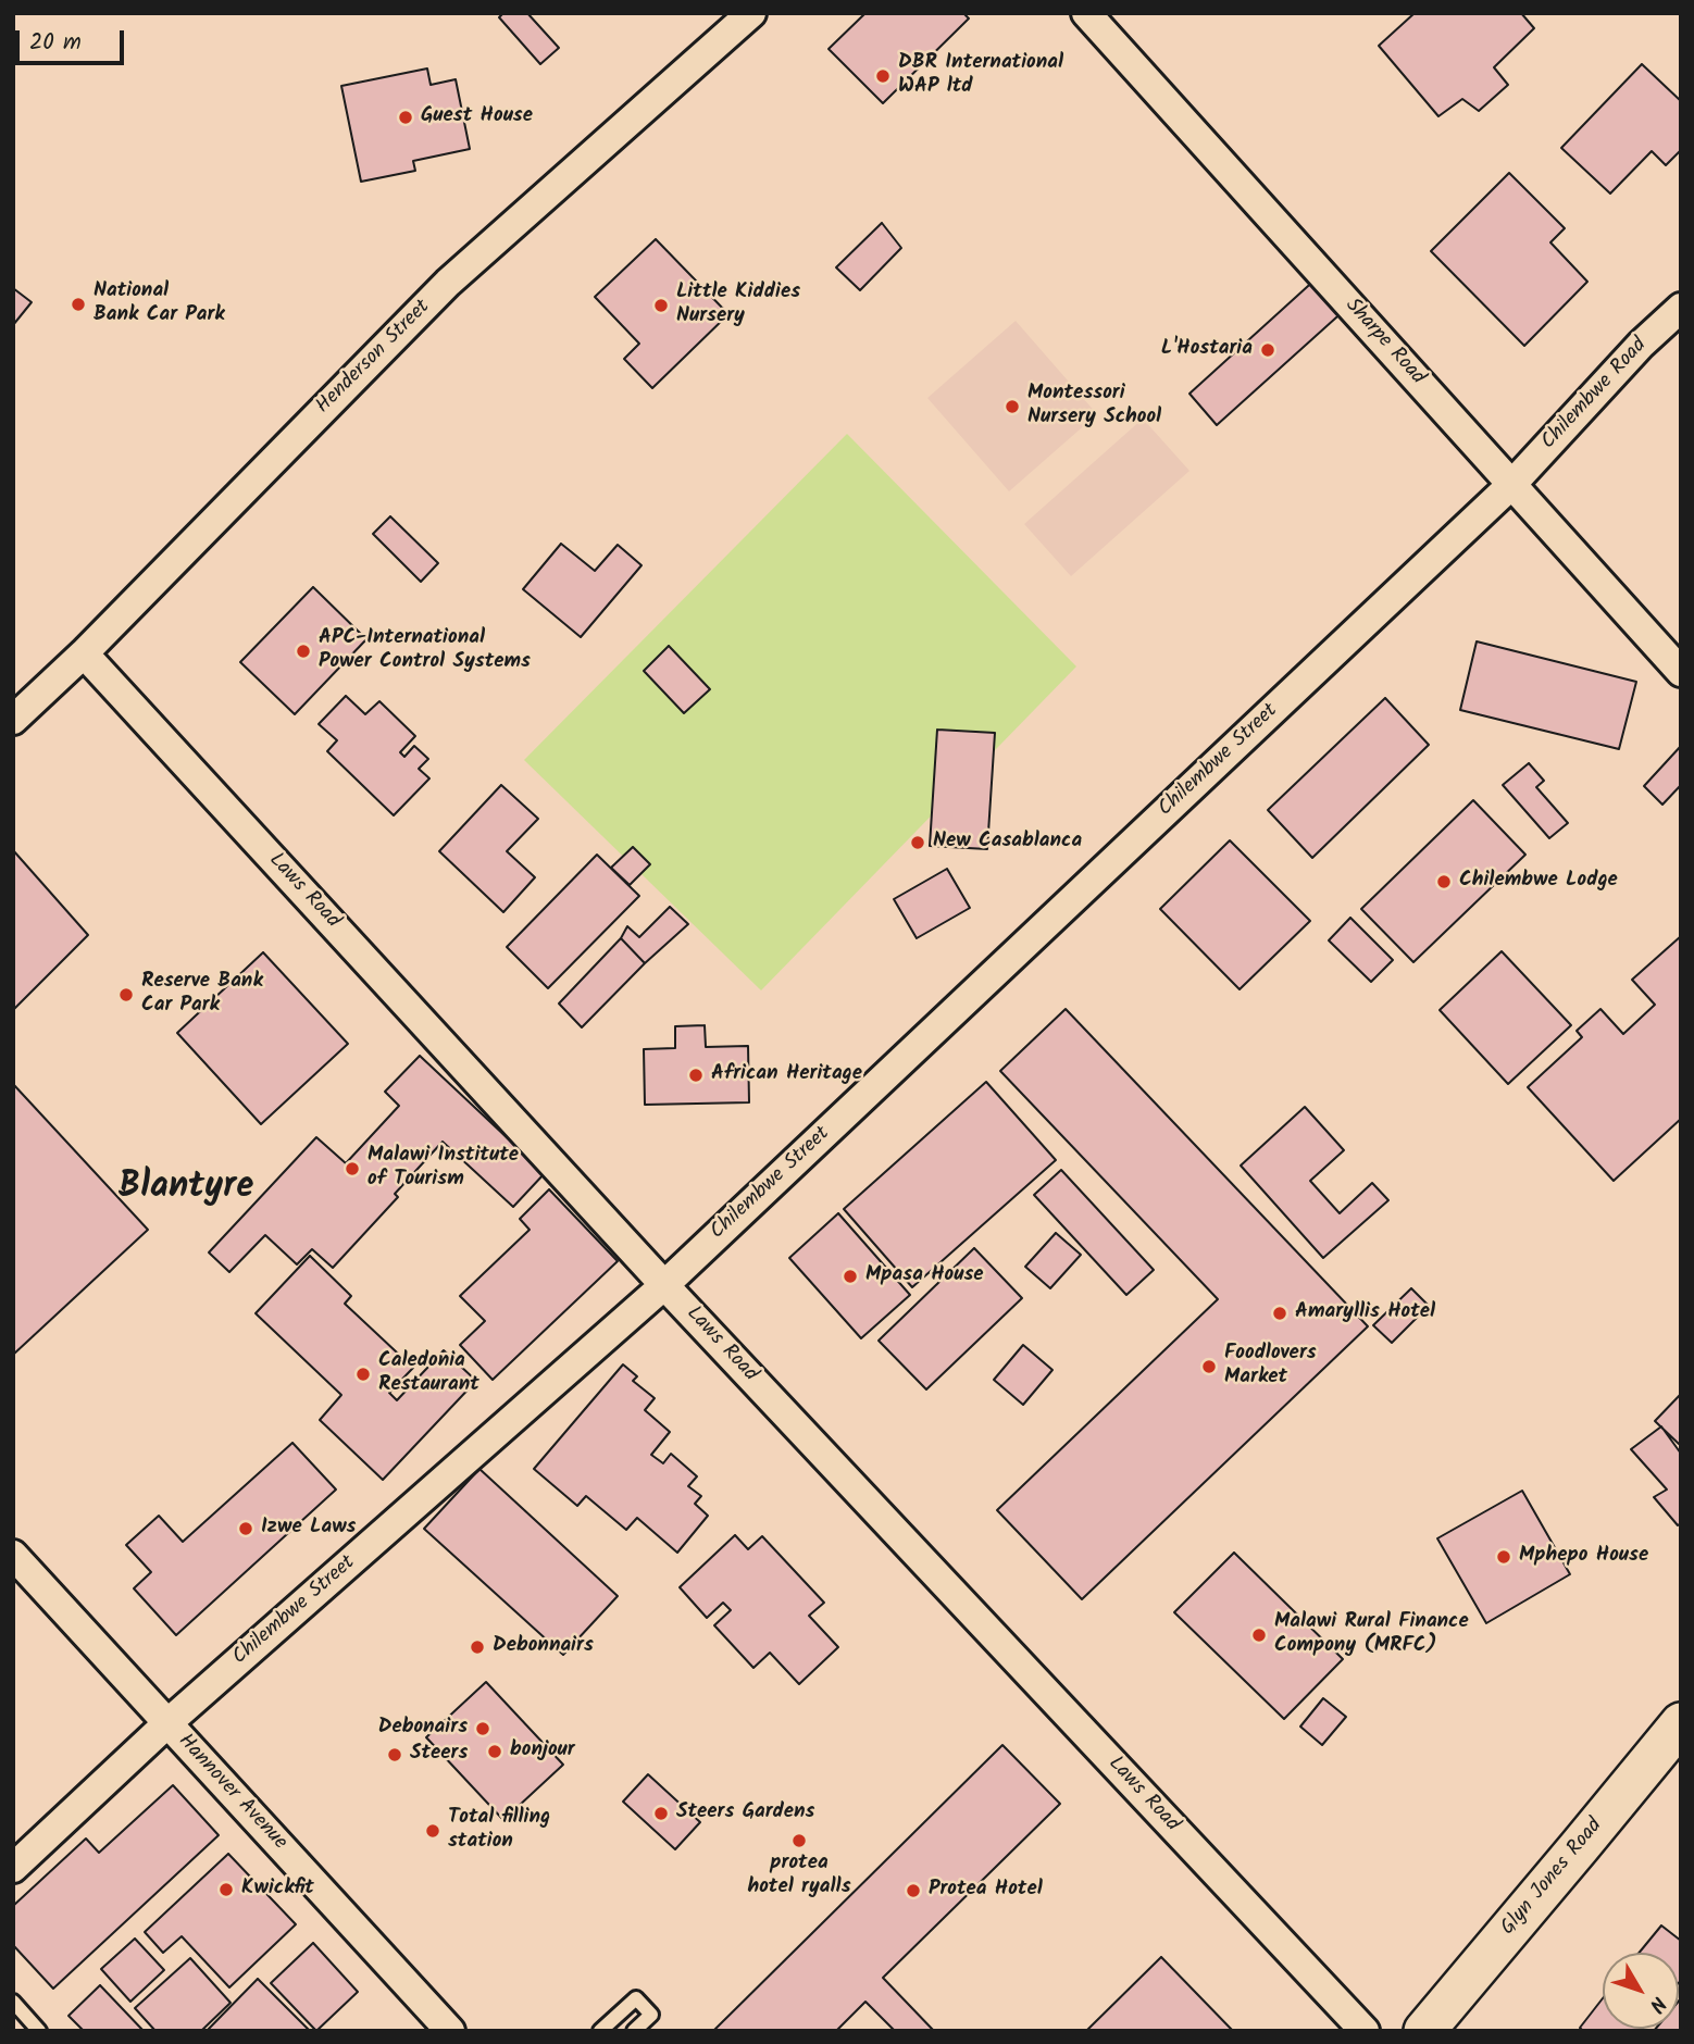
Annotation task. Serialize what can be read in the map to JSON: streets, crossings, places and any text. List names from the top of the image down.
{
  "streets": {
    "street": [
      "Sharpe Road",
      "Henderson Street",
      "Chilembwe Road",
      "Chilembwe Street",
      "Laws Road",
      "Hannover Avenue",
      "Glyn Jones Road"
    ]
  },
  "crossings": [
    ["Sharpe Road", "Chilembwe Road"],
    ["Sharpe Road", "Chilembwe Street"],
    ["Henderson Street", "Laws Road"],
    ["Chilembwe Road", "Chilembwe Street"],
    ["Chilembwe Street", "Laws Road"],
    ["Chilembwe Street", "Hannover Avenue"]
  ],
  "districts": ["Blantyre"],
  "places": [
    "DBR International WAP ltd",
    "Guest House",
    "National Bank Car Park",
    "Little Kiddies Nursery",
    "L'Hostaria",
    "Montessori Nursery School",
    "APC-International Power Control Systems",
    "New Casablanca",
    "Chilembwe Lodge",
    "Reserve Bank Car Park",
    "African Heritage",
    "Malawi Institute of Tourism",
    "Mpasa House",
    "Amaryllis Hotel",
    "Foodlovers Market",
    "Caledonia Restaurant",
    "Izwe Laws",
    "Mphepo House",
    "Malawi Rural Finance Compony (MRFC)",
    "Debonnairs",
    "Debonairs",
    "bonjour",
    "Steers",
    "Steers Gardens",
    "Total filling station",
    "protea hotel ryalls",
    "Kwickfit",
    "Protea Hotel"
  ],
  "scale_bar": "20 m",
  "north": "bottom right"
}
